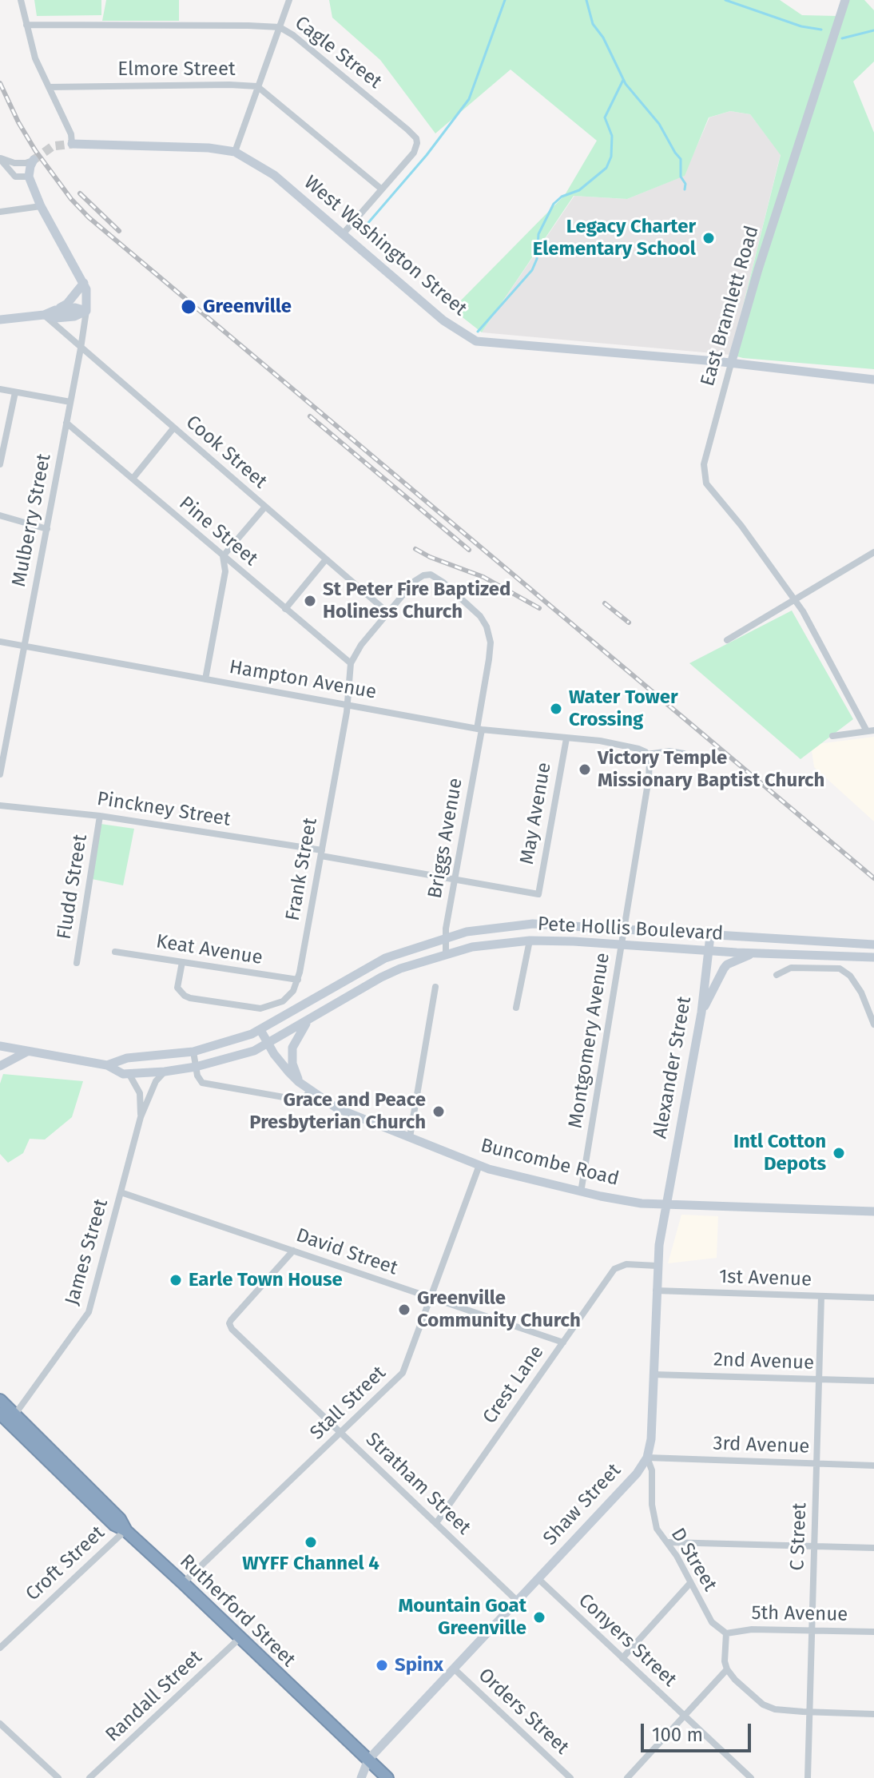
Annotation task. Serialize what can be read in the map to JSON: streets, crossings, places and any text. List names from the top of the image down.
{
  "streets": {
    "highway": ["Rutherford Street"],
    "street": [
      "Cagle Street",
      "Elmore Street",
      "West Washington Street",
      "East Bramlett Road",
      "Cook Street",
      "Mulberry Street",
      "Pine Street",
      "Hampton Avenue",
      "Pinckney Street",
      "May Avenue",
      "Briggs Avenue",
      "Frank Street",
      "Fludd Street",
      "Pete Hollis Boulevard",
      "Keat Avenue",
      "Montgomery Avenue",
      "Alexander Street",
      "Buncombe Road",
      "James Street",
      "David Street",
      "1st Avenue",
      "2nd Avenue",
      "Crest Lane",
      "Stall Street",
      "3rd Avenue",
      "Stratham Street",
      "Shaw Street",
      "C Street",
      "D Street",
      "Croft Street",
      "5th Avenue",
      "Conyers Street",
      "Randall Street",
      "Orders Street"
    ]
  },
  "crossings": [
    ["Cagle Street", "Elmore Street"],
    ["West Washington Street", "East Bramlett Road"],
    ["Cook Street", "Mulberry Street"],
    ["Cook Street", "Briggs Avenue"],
    ["Cook Street", "Frank Street"],
    ["Mulberry Street", "Pine Street"],
    ["Mulberry Street", "Hampton Avenue"],
    ["Pine Street", "Frank Street"],
    ["Hampton Avenue", "May Avenue"],
    ["Hampton Avenue", "Briggs Avenue"],
    ["Hampton Avenue", "Frank Street"],
    ["Hampton Avenue", "Montgomery Avenue"],
    ["Pinckney Street", "May Avenue"],
    ["Pinckney Street", "Briggs Avenue"],
    ["Pinckney Street", "Frank Street"],
    ["Pinckney Street", "Fludd Street"],
    ["Briggs Avenue", "Frank Street"],
    ["Briggs Avenue", "Pete Hollis Boulevard"],
    ["Frank Street", "Keat Avenue"],
    ["Pete Hollis Boulevard", "Montgomery Avenue"],
    ["Pete Hollis Boulevard", "Alexander Street"],
    ["Pete Hollis Boulevard", "Buncombe Road"],
    ["Pete Hollis Boulevard", "James Street"],
    ["Montgomery Avenue", "Buncombe Road"],
    ["Alexander Street", "Buncombe Road"],
    ["Alexander Street", "Shaw Street"],
    ["Buncombe Road", "Stall Street"],
    ["Buncombe Road", "Shaw Street"],
    ["James Street", "David Street"],
    ["James Street", "Rutherford Street"],
    ["David Street", "Crest Lane"],
    ["David Street", "Stall Street"],
    ["David Street", "Stratham Street"],
    ["1st Avenue", "Shaw Street"],
    ["1st Avenue", "C Street"],
    ["2nd Avenue", "Shaw Street"],
    ["2nd Avenue", "C Street"],
    ["Crest Lane", "Stratham Street"],
    ["Crest Lane", "Shaw Street"],
    ["Stall Street", "Stratham Street"],
    ["Stall Street", "Rutherford Street"],
    ["3rd Avenue", "Shaw Street"],
    ["3rd Avenue", "C Street"],
    ["3rd Avenue", "D Street"],
    ["Stratham Street", "Shaw Street"],
    ["Shaw Street", "D Street"],
    ["Shaw Street", "Rutherford Street"],
    ["Shaw Street", "Conyers Street"],
    ["Shaw Street", "Orders Street"],
    ["C Street", "5th Avenue"],
    ["D Street", "5th Avenue"],
    ["Croft Street", "Rutherford Street"],
    ["Rutherford Street", "Randall Street"]
  ],
  "places": [
    "Legacy Charter Elementary School",
    "Greenville",
    "St Peter Fire Baptized Holiness Church",
    "Water Tower Crossing",
    "Victory Temple Missionary Baptist Church",
    "Grace and Peace Presbyterian Church",
    "Intl Cotton Depots",
    "Earle Town House",
    "Greenville Community Church",
    "WYFF Channel 4",
    "Mountain Goat Greenville",
    "Spinx"
  ],
  "scale_bar": "100 m"
}
